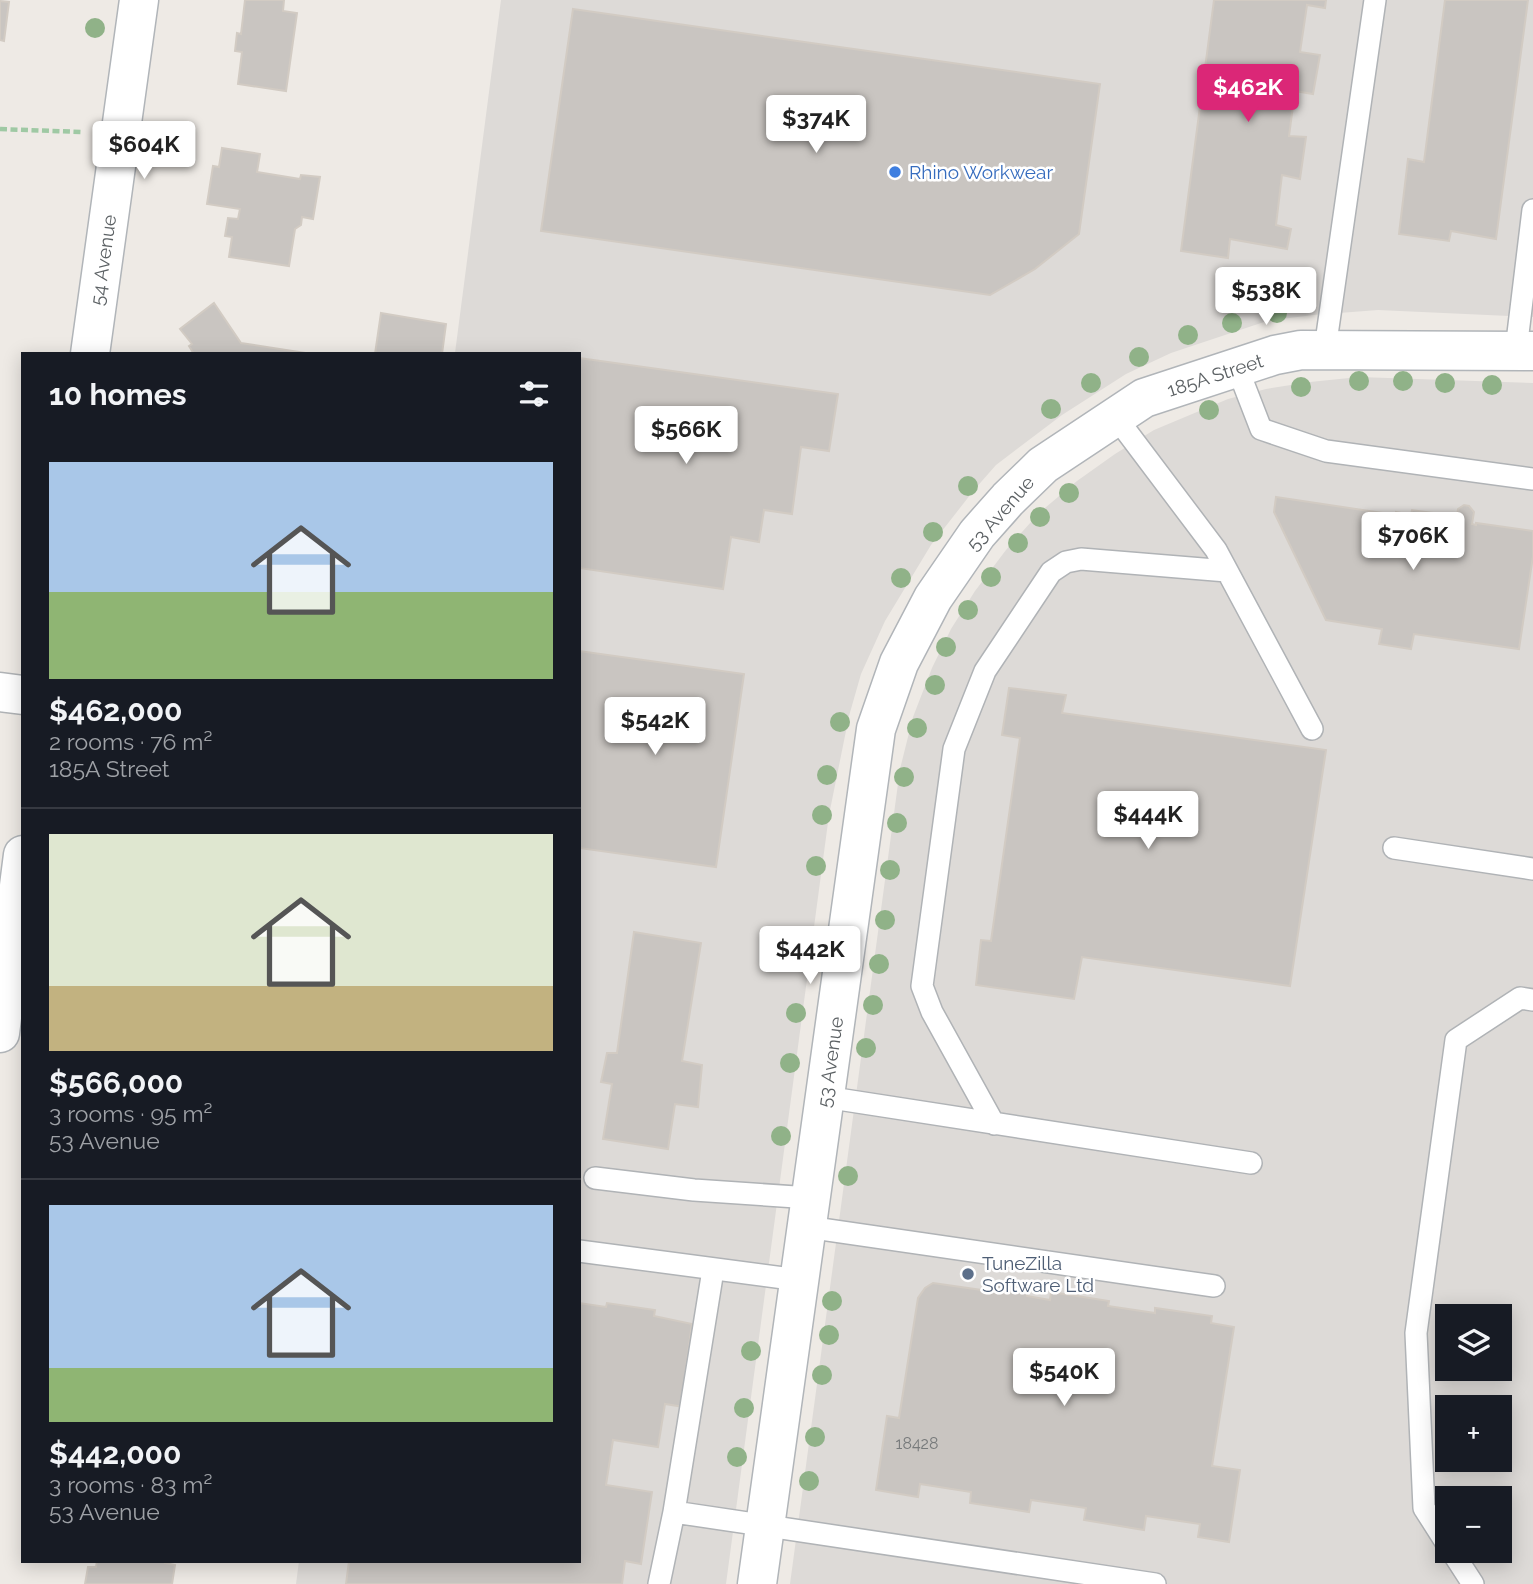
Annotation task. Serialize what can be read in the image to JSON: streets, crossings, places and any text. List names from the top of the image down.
{
  "streets": {
    "street": ["54 Avenue", "185A Street", "53 Avenue"]
  },
  "crossings": [
    ["185A Street", "53 Avenue"]
  ],
  "places": ["Rhino Workwear", "TuneZilla Software Ltd"],
  "house_numbers": ["18428"],
  "page": {
    "price": [
      "$462K",
      "$374K",
      "$604K",
      "$538K",
      "$566K",
      "$706K",
      "$542K",
      "$444K",
      "$442K",
      "$540K"
    ],
    "heading": "10 homes",
    "list": [
      {
        "name": "$462,000",
        "note": "2 rooms · 76 m² · 185A Street"
      },
      {
        "name": "$566,000",
        "note": "3 rooms · 95 m² · 53 Avenue"
      },
      {
        "name": "$442,000",
        "note": "3 rooms · 83 m² · 53 Avenue"
      }
    ],
    "map_buttons": ["+", "−"]
  }
}
